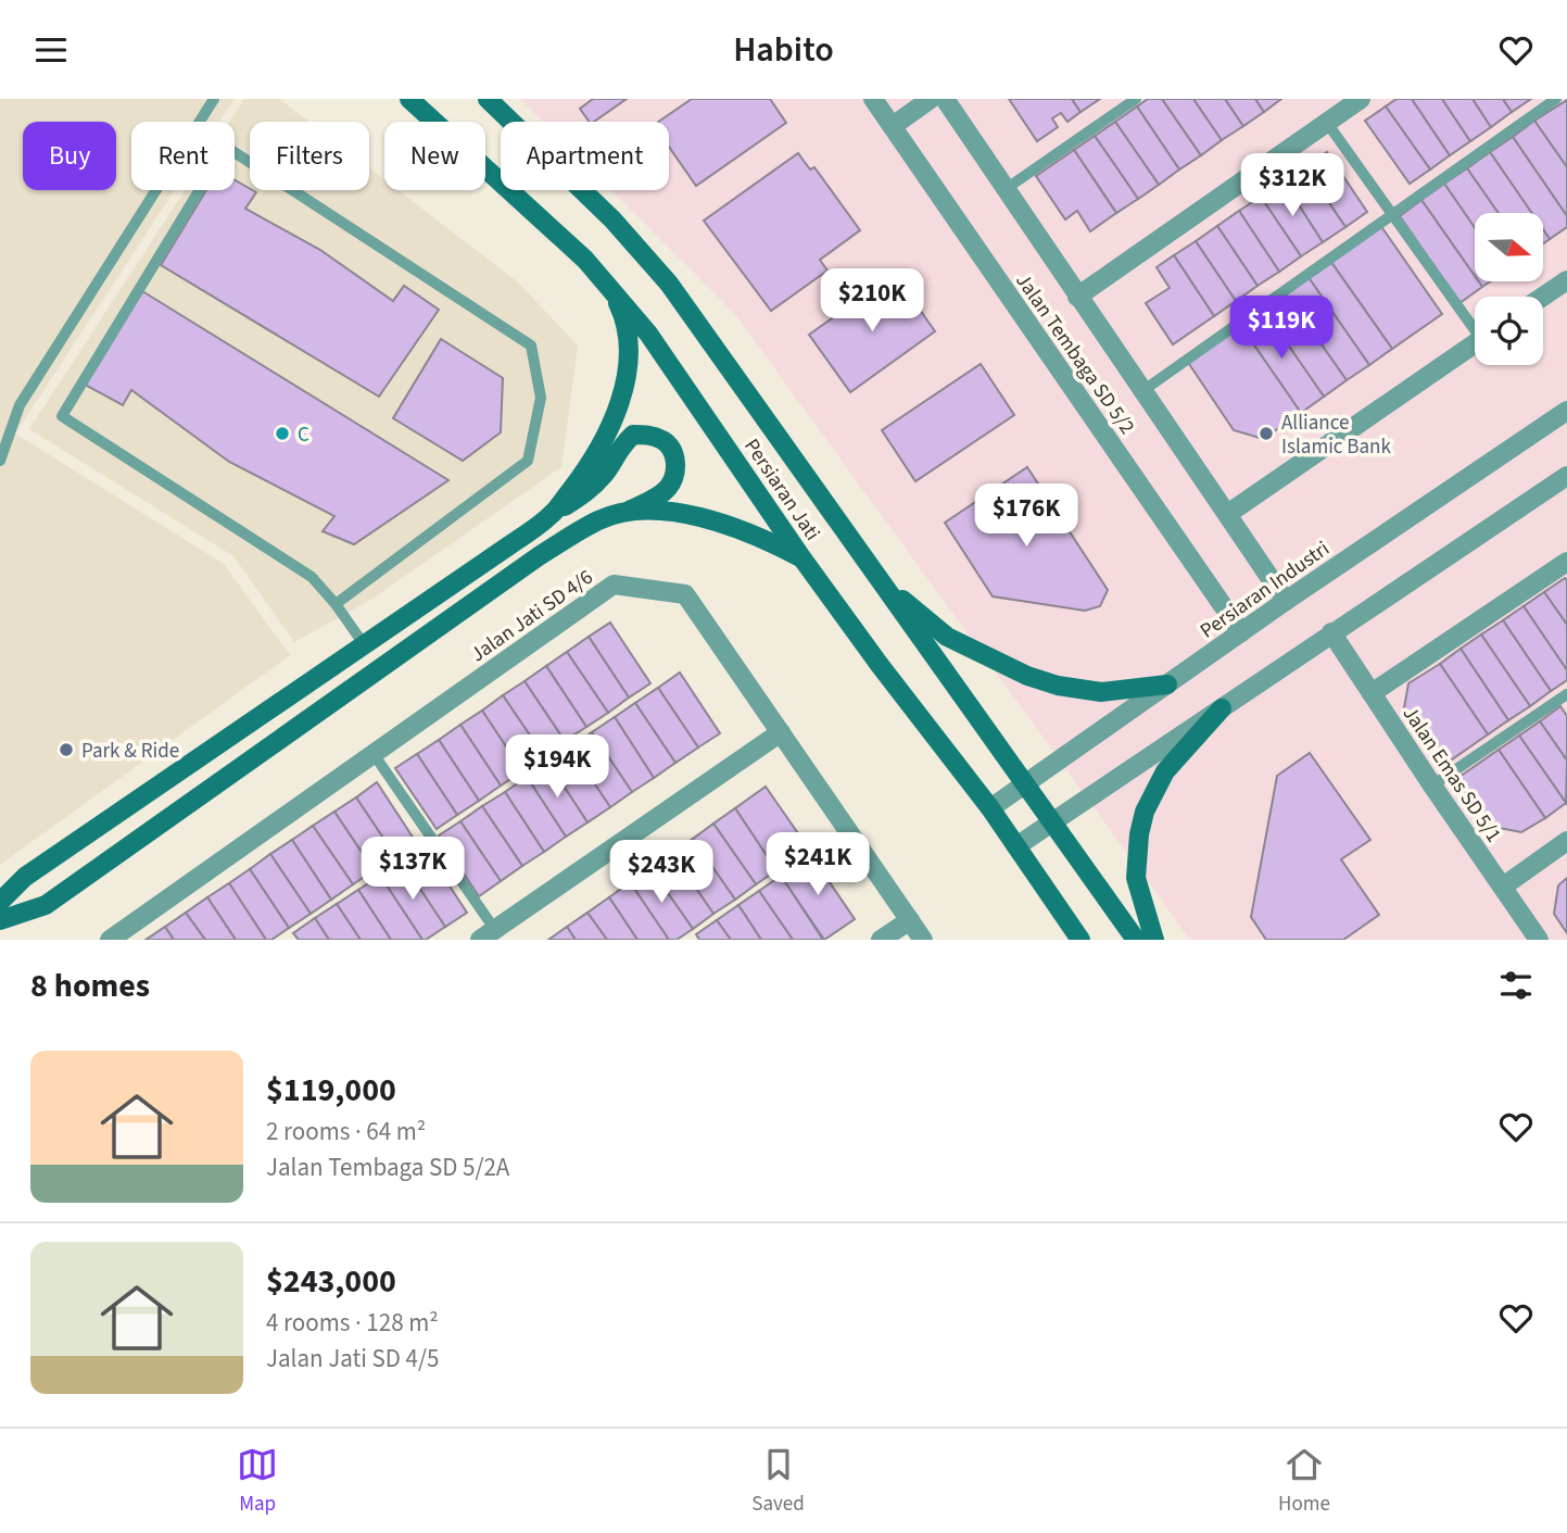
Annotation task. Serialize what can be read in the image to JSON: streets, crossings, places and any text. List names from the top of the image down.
{
  "streets": {
    "main road": ["Persiaran Jati"],
    "street": [
      "Jalan Tembaga SD 5/2",
      "Persiaran Industri",
      "Jalan Jati SD 4/6",
      "Jalan Emas SD 5/1"
    ]
  },
  "crossings": [
    ["Jalan Tembaga SD 5/2", "Persiaran Industri"],
    ["Persiaran Jati", "Persiaran Industri"]
  ],
  "places": ["C", "Alliance Islamic Bank", "Park & Ride"],
  "north": "right",
  "page": {
    "header": "Habito",
    "chip": [
      "Buy",
      "Rent",
      "Filters",
      "New",
      "Apartment"
    ],
    "price": [
      "$312K",
      "$210K",
      "$119K",
      "$176K",
      "$194K",
      "$241K",
      "$137K",
      "$243K"
    ],
    "heading": "8 homes",
    "list": [
      {
        "name": "$119,000",
        "note": "2 rooms · 64 m² · Jalan Tembaga SD 5/2A"
      },
      {
        "name": "$243,000",
        "note": "4 rooms · 128 m² · Jalan Jati SD 4/5"
      }
    ],
    "tabs": ["Map", "Saved", "Home"]
  }
}
